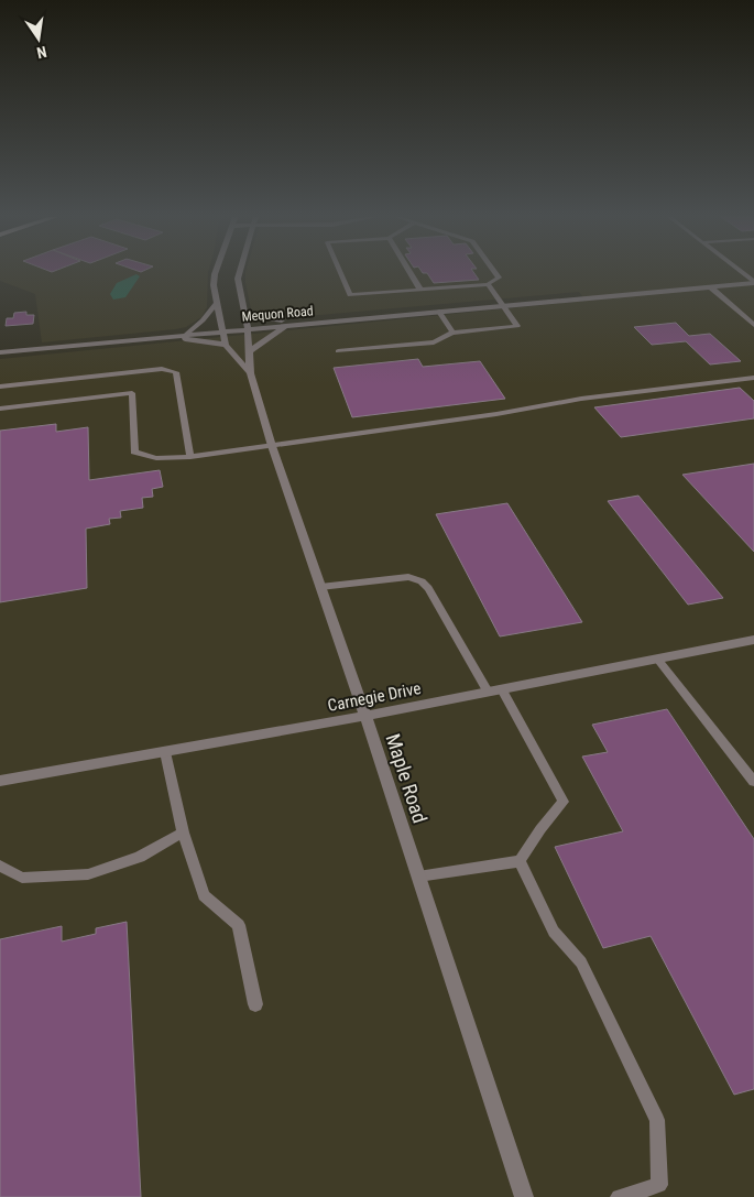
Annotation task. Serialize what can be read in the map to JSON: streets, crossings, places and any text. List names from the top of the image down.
{
  "streets": {
    "street": ["Mequon Road", "Carnegie Drive", "Maple Road"]
  },
  "crossings": [
    ["Mequon Road", "Maple Road"],
    ["Carnegie Drive", "Maple Road"]
  ],
  "north": "bottom"
}
